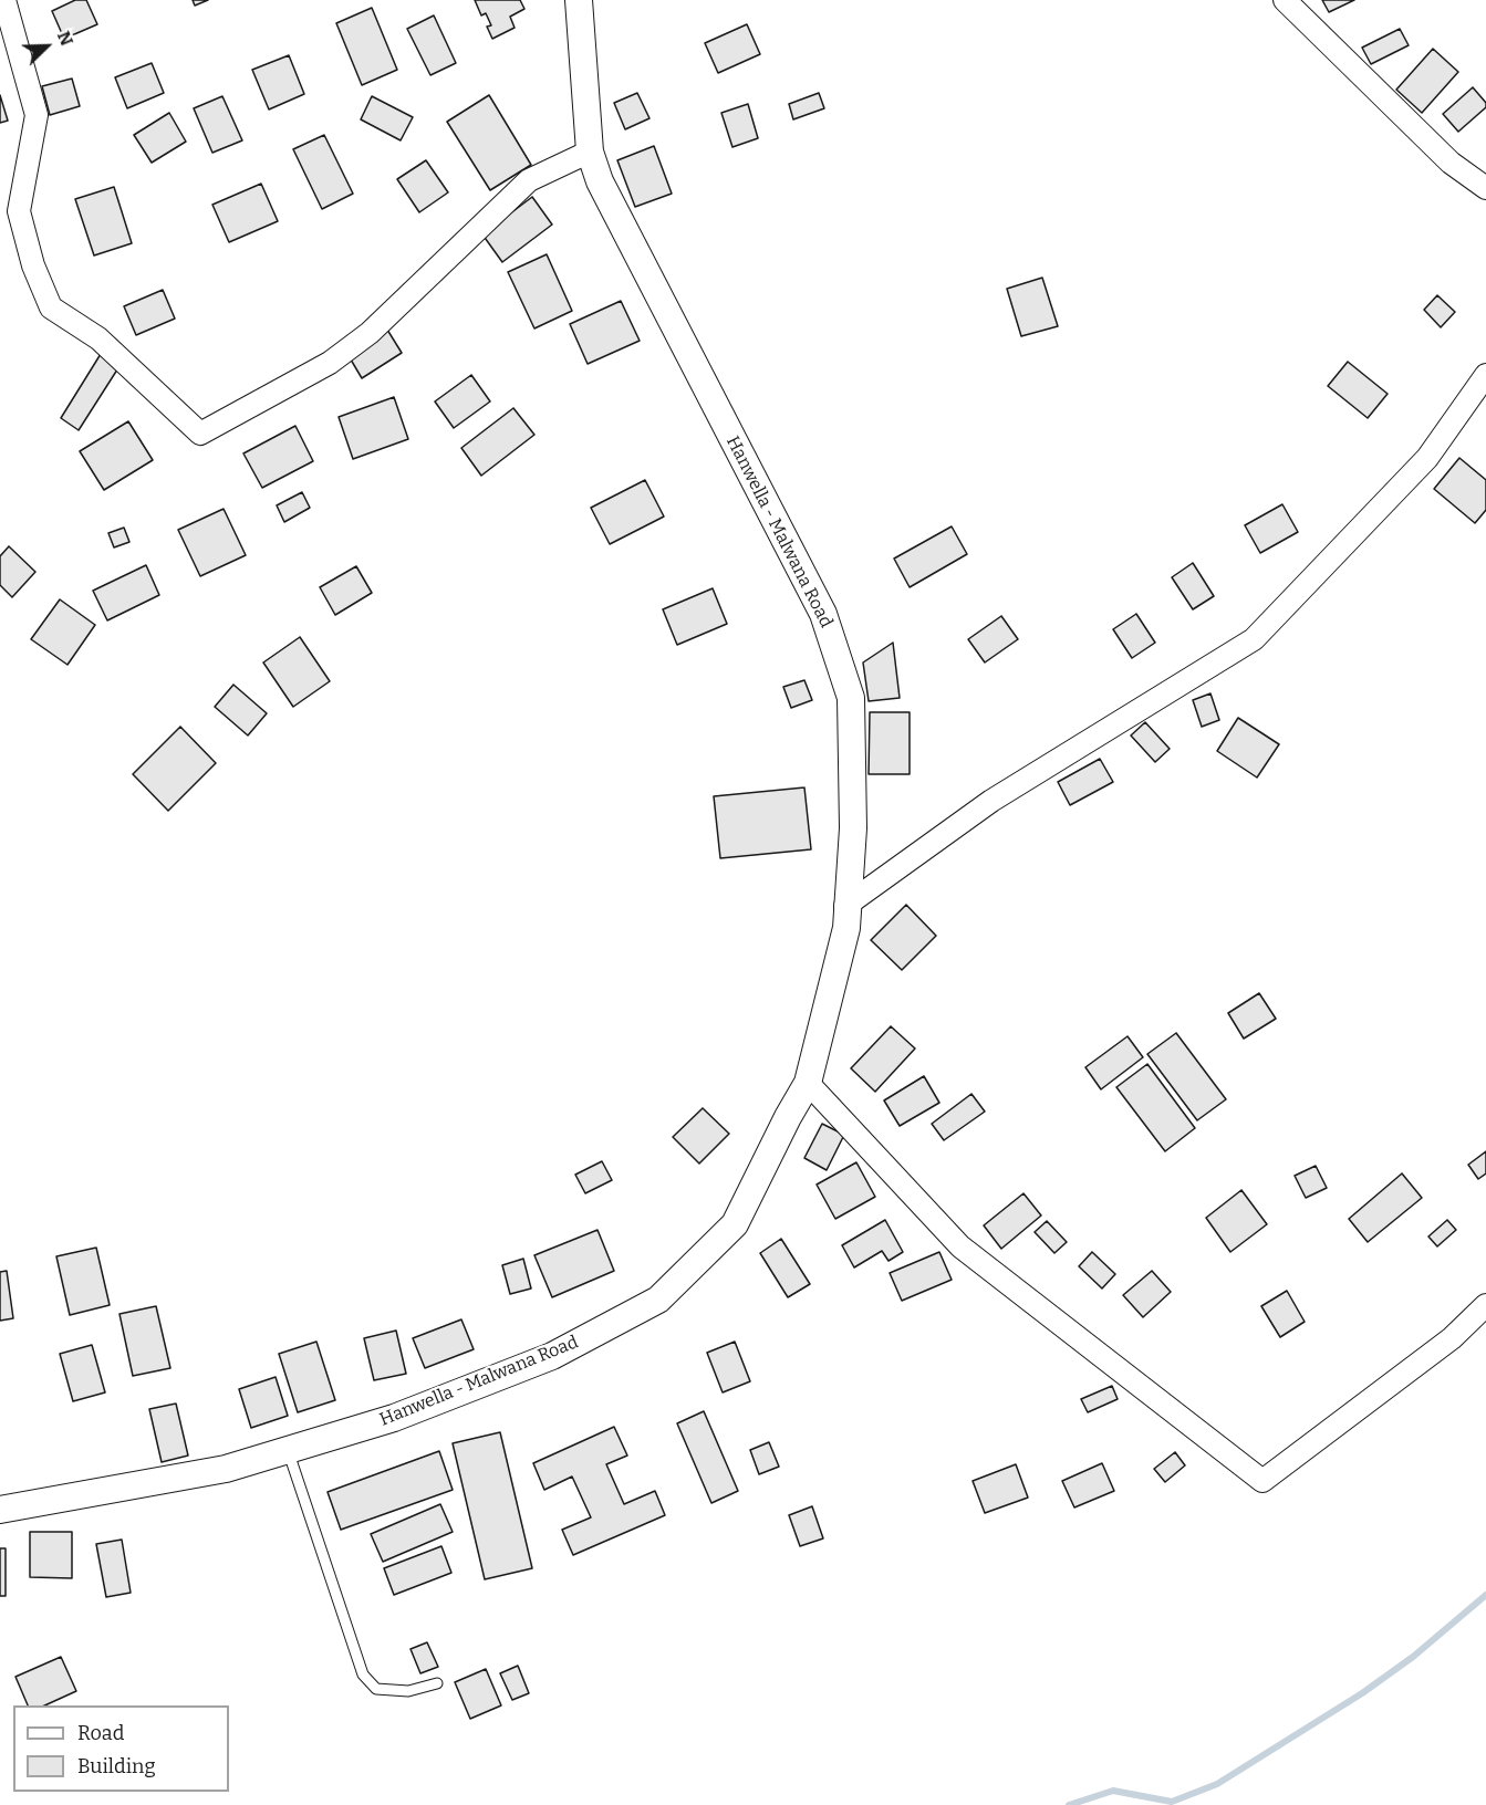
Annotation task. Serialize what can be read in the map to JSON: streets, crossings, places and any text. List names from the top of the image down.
{
  "streets": {
    "street": ["Hanwella - Malwana Road"]
  },
  "legend": ["Road", "Building"],
  "north": "top right"
}
